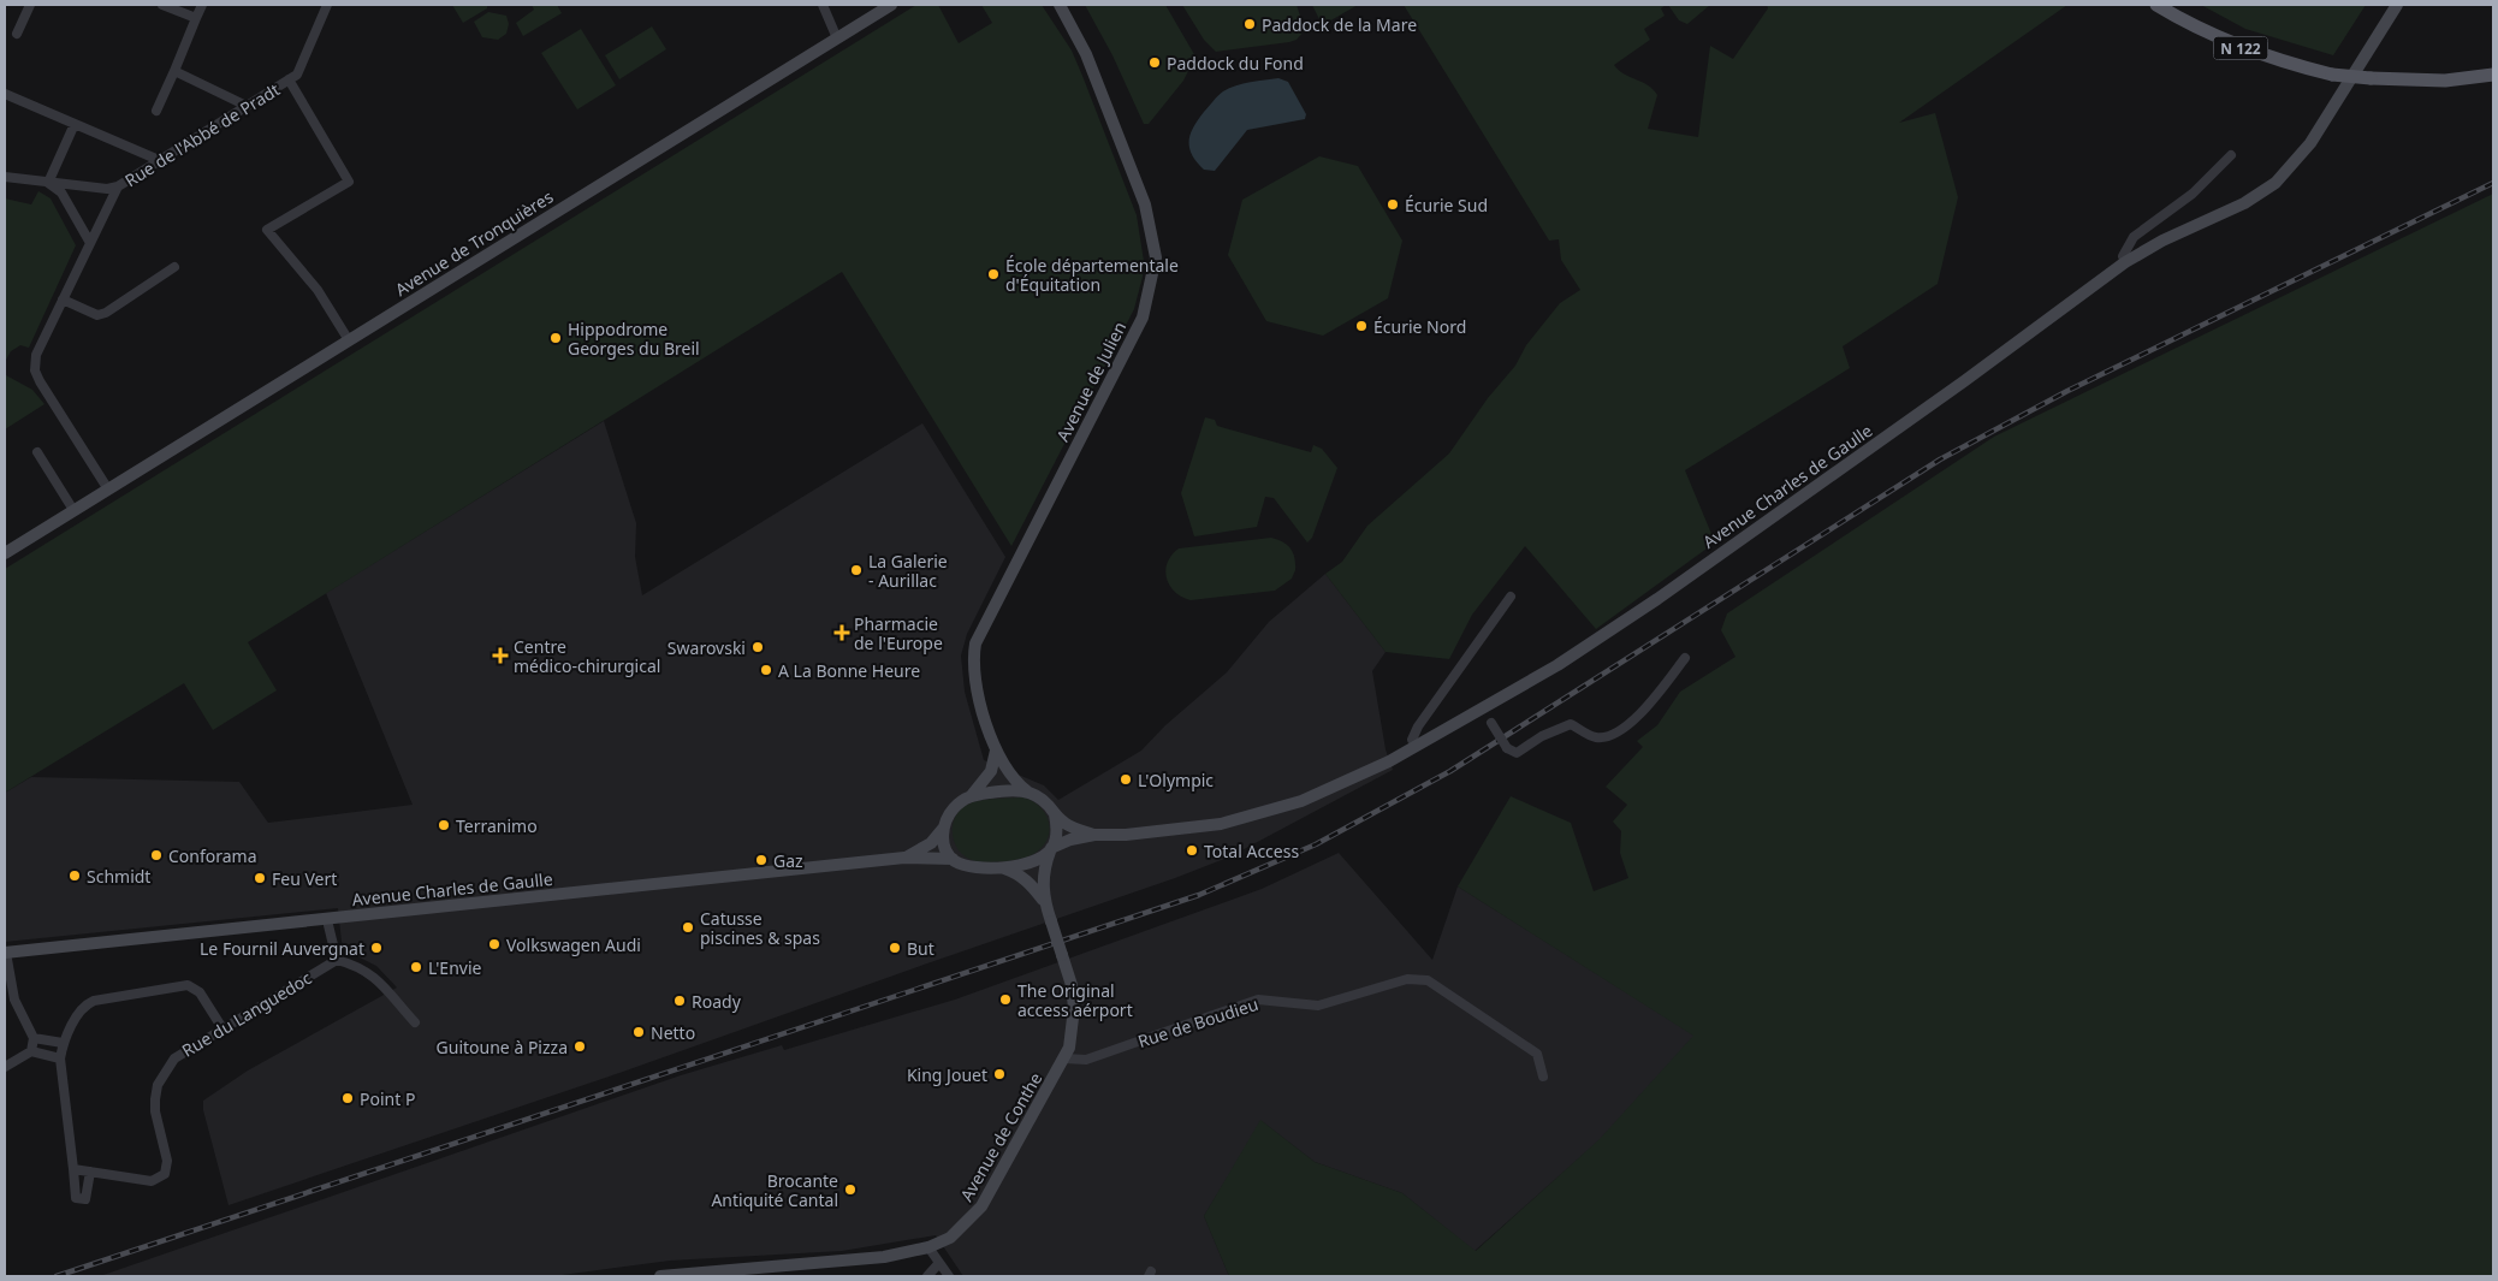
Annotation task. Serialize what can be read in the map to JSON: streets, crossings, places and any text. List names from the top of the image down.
{
  "streets": {
    "main road": [
      "N 122",
      "Avenue de Tronquières",
      "Avenue de Julien",
      "Avenue Charles de Gaulle",
      "Avenue de Conthe"
    ],
    "street": ["Rue de l'Abbé de Pradt", "Rue du Languedoc", "Rue de Boudieu"]
  },
  "crossings": [
    ["Rue de l'Abbé de Pradt", "Avenue de Tronquières"],
    ["Avenue de Julien", "Avenue Charles de Gaulle"],
    ["Avenue de Julien", "Avenue de Conthe"],
    ["Avenue Charles de Gaulle", "Avenue de Conthe"],
    ["Rue de Boudieu", "Avenue de Conthe"]
  ],
  "places": {
    "other": [
      "Paddock de la Mare",
      "Paddock du Fond",
      "Écurie Sud",
      "École départementale d'Équitation",
      "Écurie Nord",
      "Hippodrome Georges du Breil",
      "La Galerie - Aurillac",
      "Swarovski",
      "A La Bonne Heure",
      "L'Olympic",
      "Terranimo",
      "Total Access",
      "Conforama",
      "Gaz",
      "Schmidt",
      "Feu Vert",
      "Catusse piscines & spas",
      "Volkswagen Audi",
      "Le Fournil Auvergnat",
      "But",
      "L'Envie",
      "The Original access aérport",
      "Roady",
      "Netto",
      "Guitoune à Pizza",
      "King Jouet",
      "Point P",
      "Brocante Antiquité Cantal"
    ],
    "health": ["Pharmacie de l'Europe", "Centre médico-chirurgical"]
  }
}
